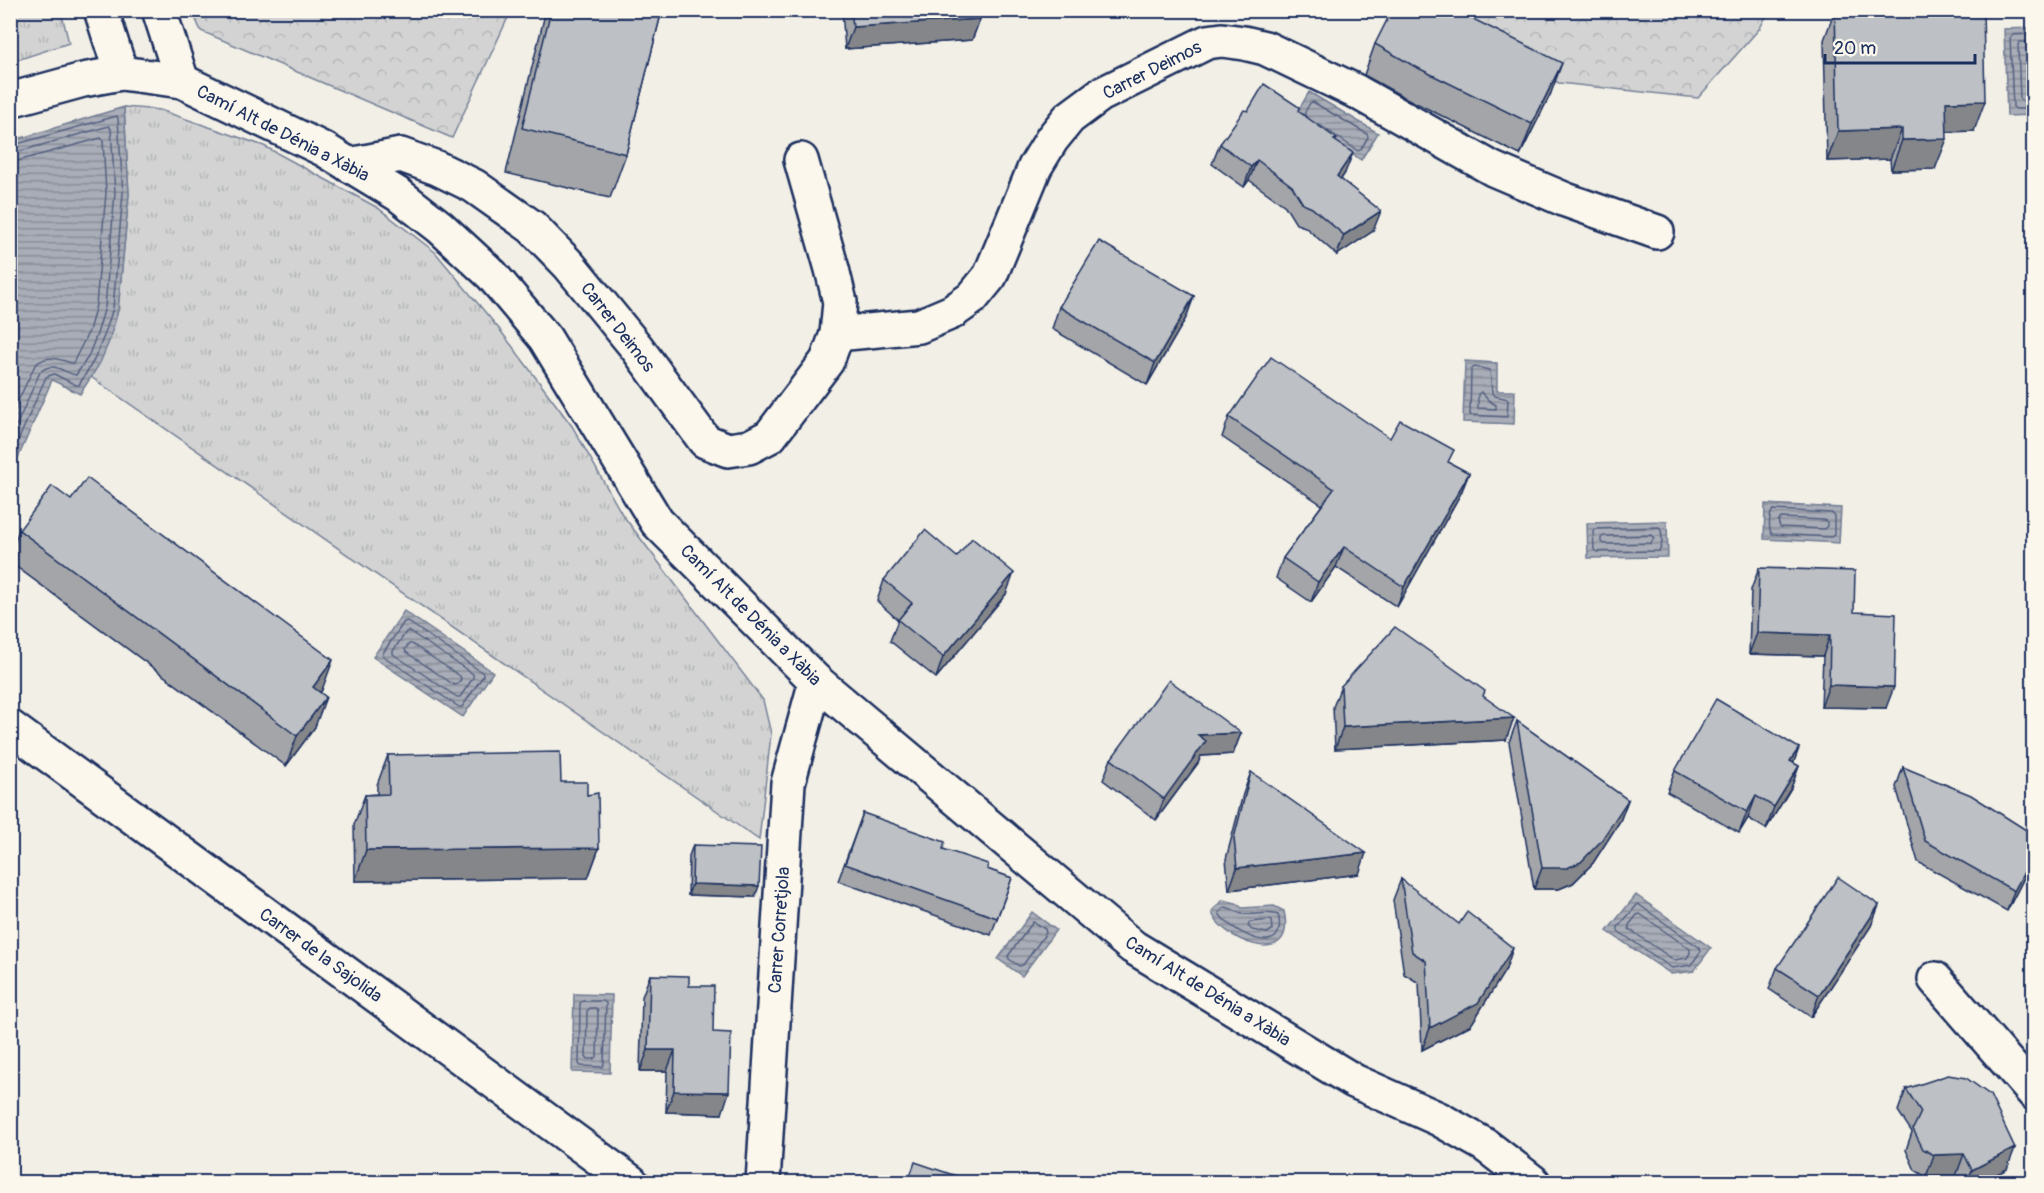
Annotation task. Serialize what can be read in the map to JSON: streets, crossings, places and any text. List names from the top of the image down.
{
  "streets": {
    "street": [
      "Carrer Deimos",
      "Camí Alt de Dénia a Xàbia",
      "Carrer Corretjola",
      "Carrer de la Sajolida"
    ]
  },
  "crossings": [
    ["Carrer Deimos", "Camí Alt de Dénia a Xàbia"],
    ["Camí Alt de Dénia a Xàbia", "Carrer Corretjola"]
  ],
  "scale_bar": "20 m"
}
